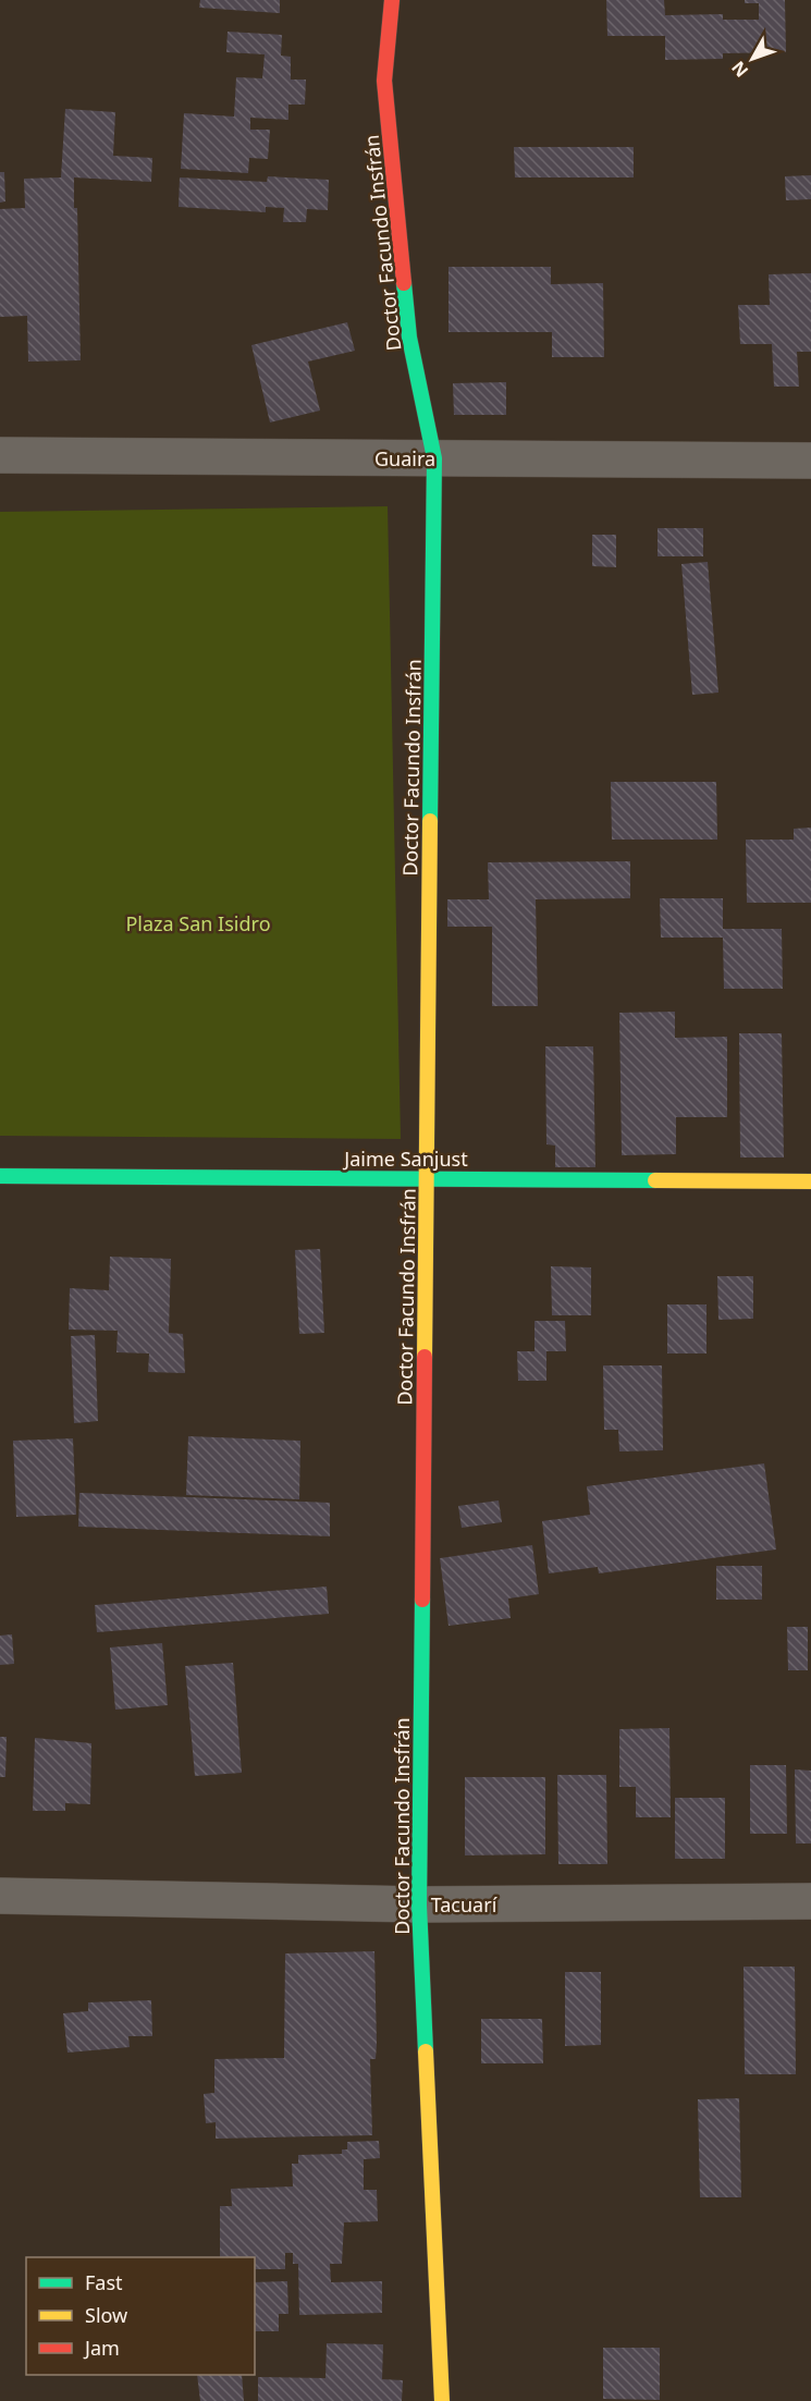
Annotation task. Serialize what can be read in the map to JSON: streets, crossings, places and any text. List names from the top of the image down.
{
  "streets": {
    "street": [
      "Doctor Facundo Insfrán",
      "Guaira",
      "Jaime Sanjust",
      "Tacuarí"
    ]
  },
  "crossings": [
    ["Doctor Facundo Insfrán", "Guaira"],
    ["Doctor Facundo Insfrán", "Jaime Sanjust"],
    ["Doctor Facundo Insfrán", "Tacuarí"]
  ],
  "parks": ["Plaza San Isidro"],
  "legend": ["Fast", "Slow", "Jam"],
  "north": "bottom left"
}
